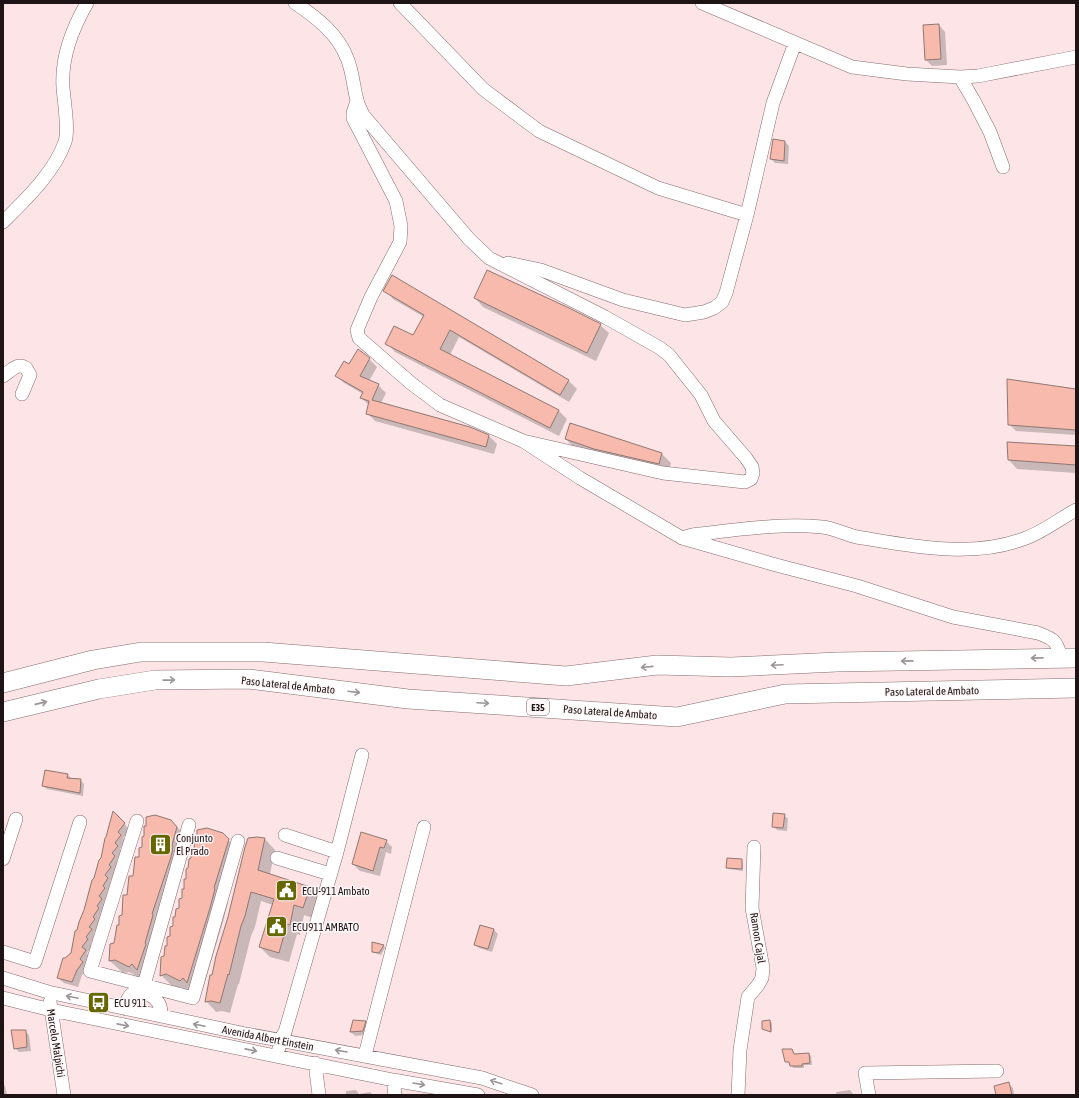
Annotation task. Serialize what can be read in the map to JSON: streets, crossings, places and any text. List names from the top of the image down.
{
  "streets": {
    "highway": ["Paso Lateral de Ambato", "E35"],
    "street": ["Ramon Cajal", "Avenida Albert Einstein", "Marcelo Malpichi"]
  },
  "crossings": [
    ["Avenida Albert Einstein", "Marcelo Malpichi"]
  ],
  "places": {
    "building": ["Conjunto El Prado"],
    "public building": ["ECU-911 Ambato", "ECU911 AMBATO"],
    "bus stop": ["ECU 911"]
  }
}
